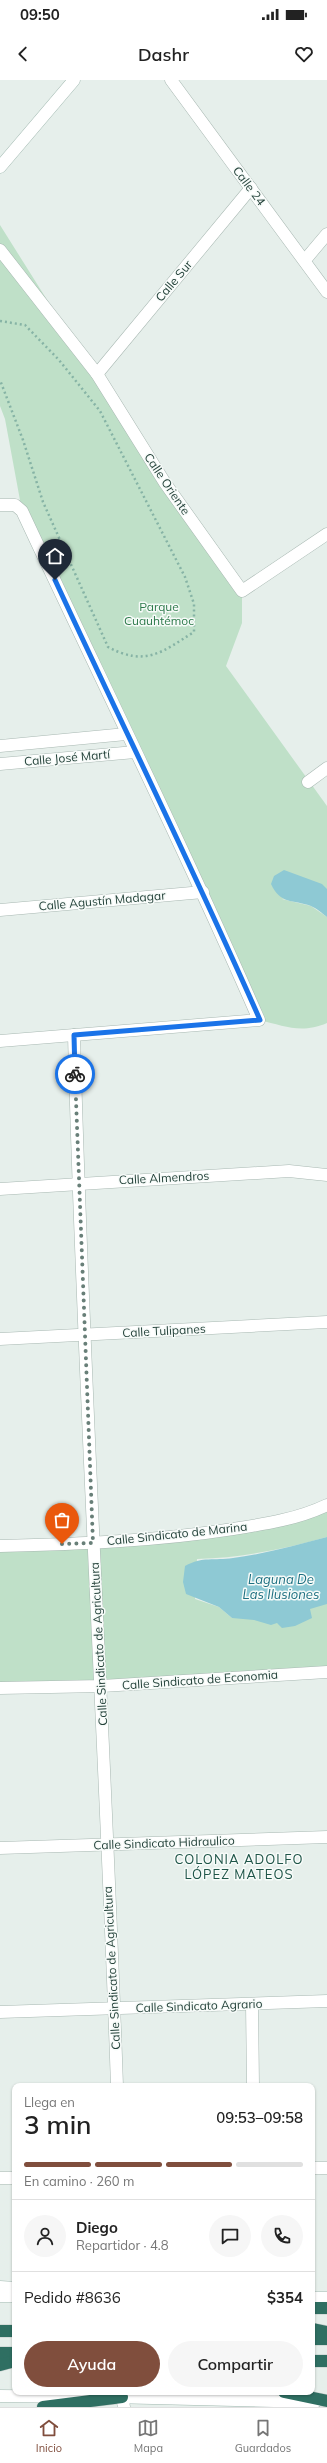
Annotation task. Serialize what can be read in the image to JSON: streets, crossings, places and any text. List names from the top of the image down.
{
  "streets": {
    "street": [
      "Calle 24",
      "Calle Sur",
      "Calle Oriente",
      "Calle José Martí",
      "Calle Agustín Madagar",
      "Calle Almendros",
      "Calle Tulipanes",
      "Calle Sindicato de Marina",
      "Calle Sindicato de Agricultura",
      "Calle Sindicato de Economia",
      "Calle Sindicato Hidraulico",
      "Calle Sindicato Agrario"
    ]
  },
  "crossings": [
    ["Calle 24", "Calle Sur"],
    ["Calle Sur", "Calle Oriente"],
    ["Calle Almendros", "Calle Sindicato de Agricultura"],
    ["Calle Tulipanes", "Calle Sindicato de Agricultura"],
    ["Calle Sindicato de Marina", "Calle Sindicato de Agricultura"],
    ["Calle Sindicato de Agricultura", "Calle Sindicato de Economia"],
    ["Calle Sindicato de Agricultura", "Calle Sindicato Hidraulico"],
    ["Calle Sindicato de Agricultura", "Calle Sindicato Agrario"]
  ],
  "districts": ["COLONIA ADOLFO LÓPEZ MATEOS"],
  "water": ["Laguna De Las Ilusiones"],
  "parks": ["Parque Cuauhtémoc"],
  "page": {
    "status": "09:50",
    "header": "Dashr",
    "heading": ["3 min", "Llega en", "09:53–09:58"],
    "panel": [
      "Diego",
      "Repartidor · 4.8",
      "Pedido #8636",
      "$354"
    ],
    "bar": "En camino · 260 m",
    "buttons": ["Ayuda", "Compartir"],
    "tabs": ["Inicio", "Mapa", "Guardados"]
  }
}
